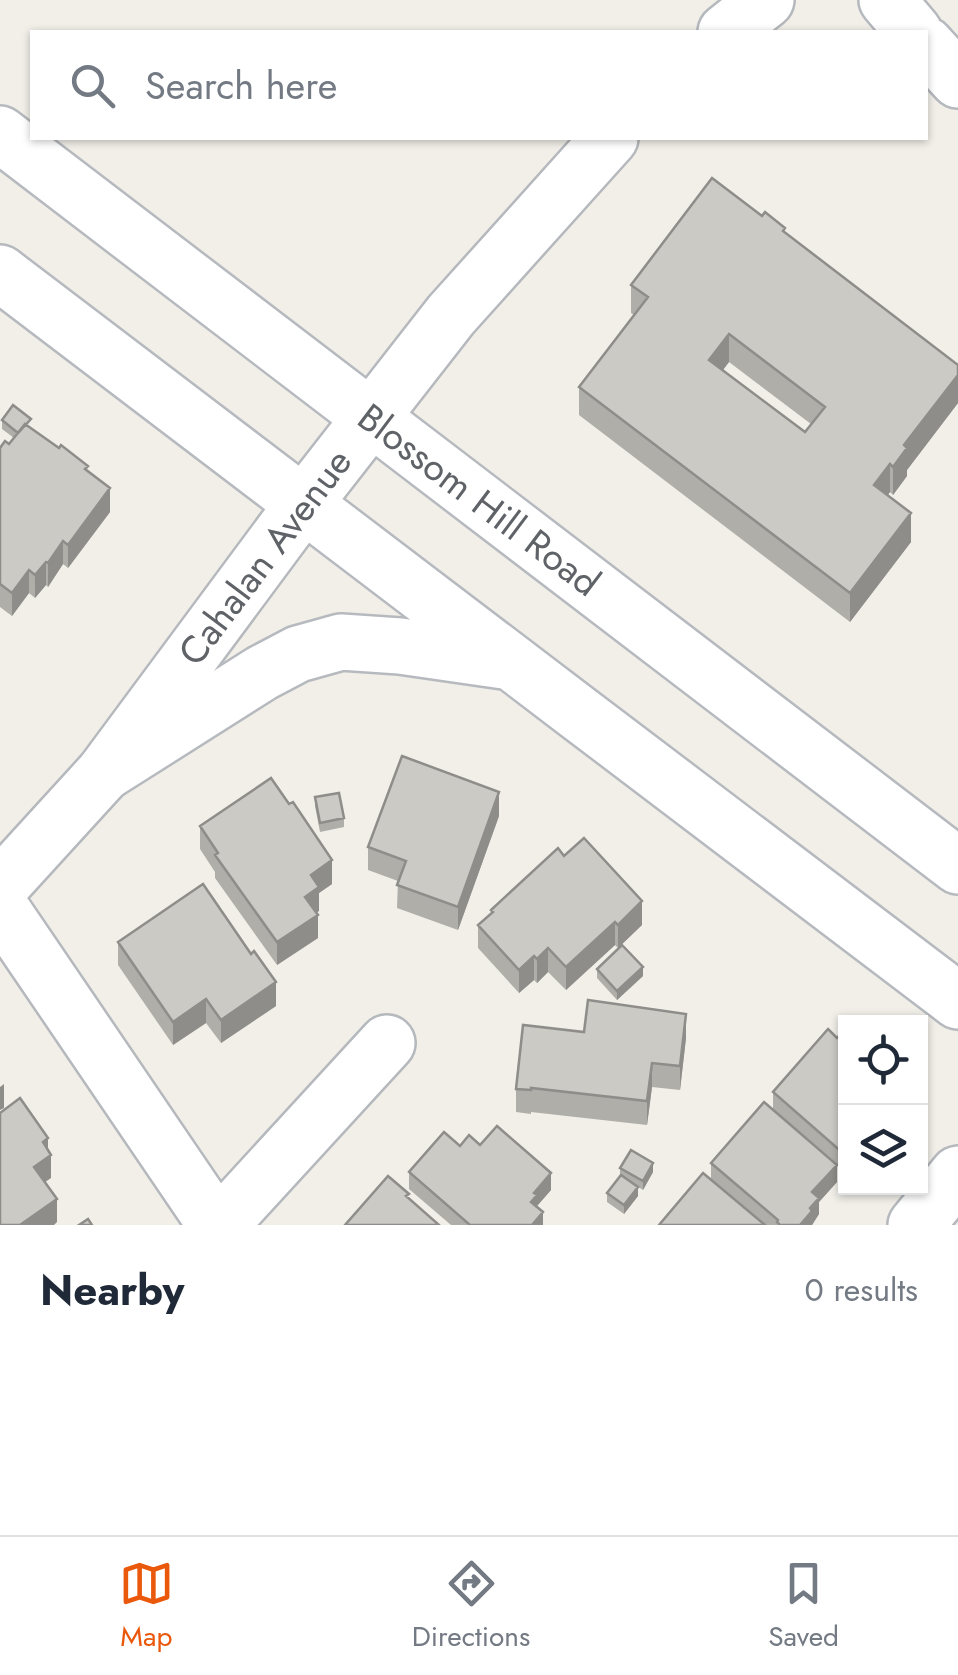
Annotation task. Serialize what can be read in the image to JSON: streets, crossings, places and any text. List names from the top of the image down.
{
  "streets": {
    "main road": ["Blossom Hill Road", "Cahalan Avenue"]
  },
  "crossings": [
    ["Blossom Hill Road", "Cahalan Avenue"]
  ],
  "page": {
    "search": "Search here",
    "heading": ["Nearby", "0 results"],
    "nav": ["Map", "Directions", "Saved"]
  }
}
